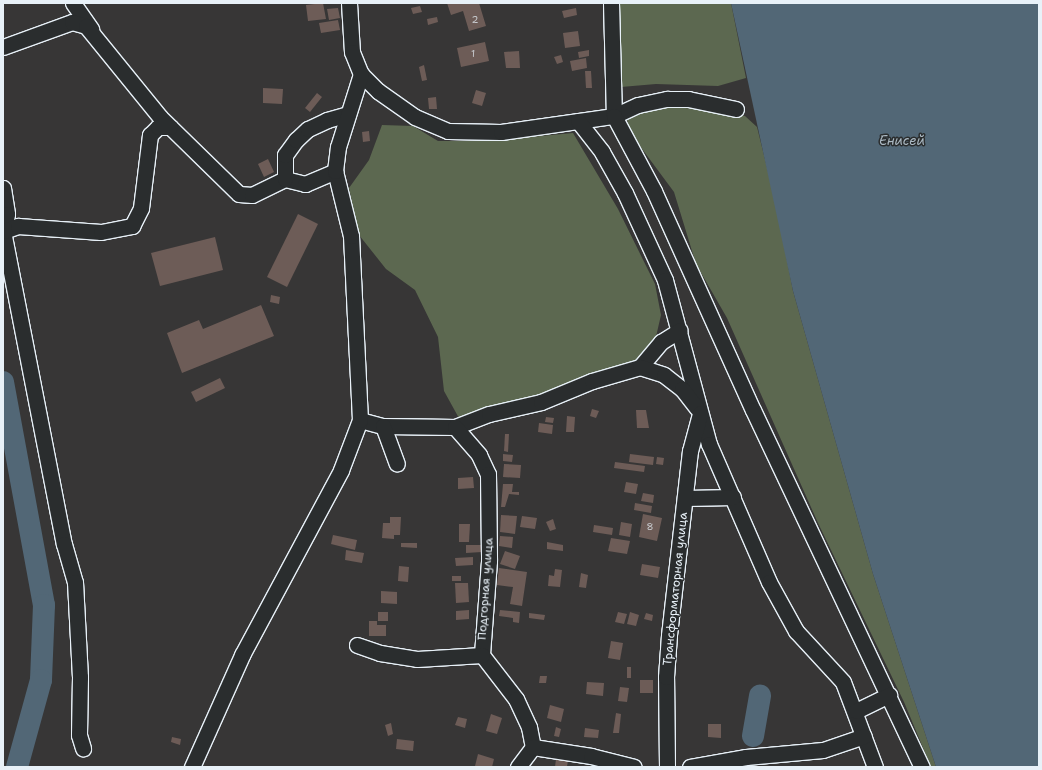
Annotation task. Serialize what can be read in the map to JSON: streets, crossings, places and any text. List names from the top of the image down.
{
  "streets": {
    "street": ["Подгорная улица", "Трансформаторная улица"]
  },
  "water": ["Енисей"],
  "house_numbers": ["2", "1", "8"]
}
